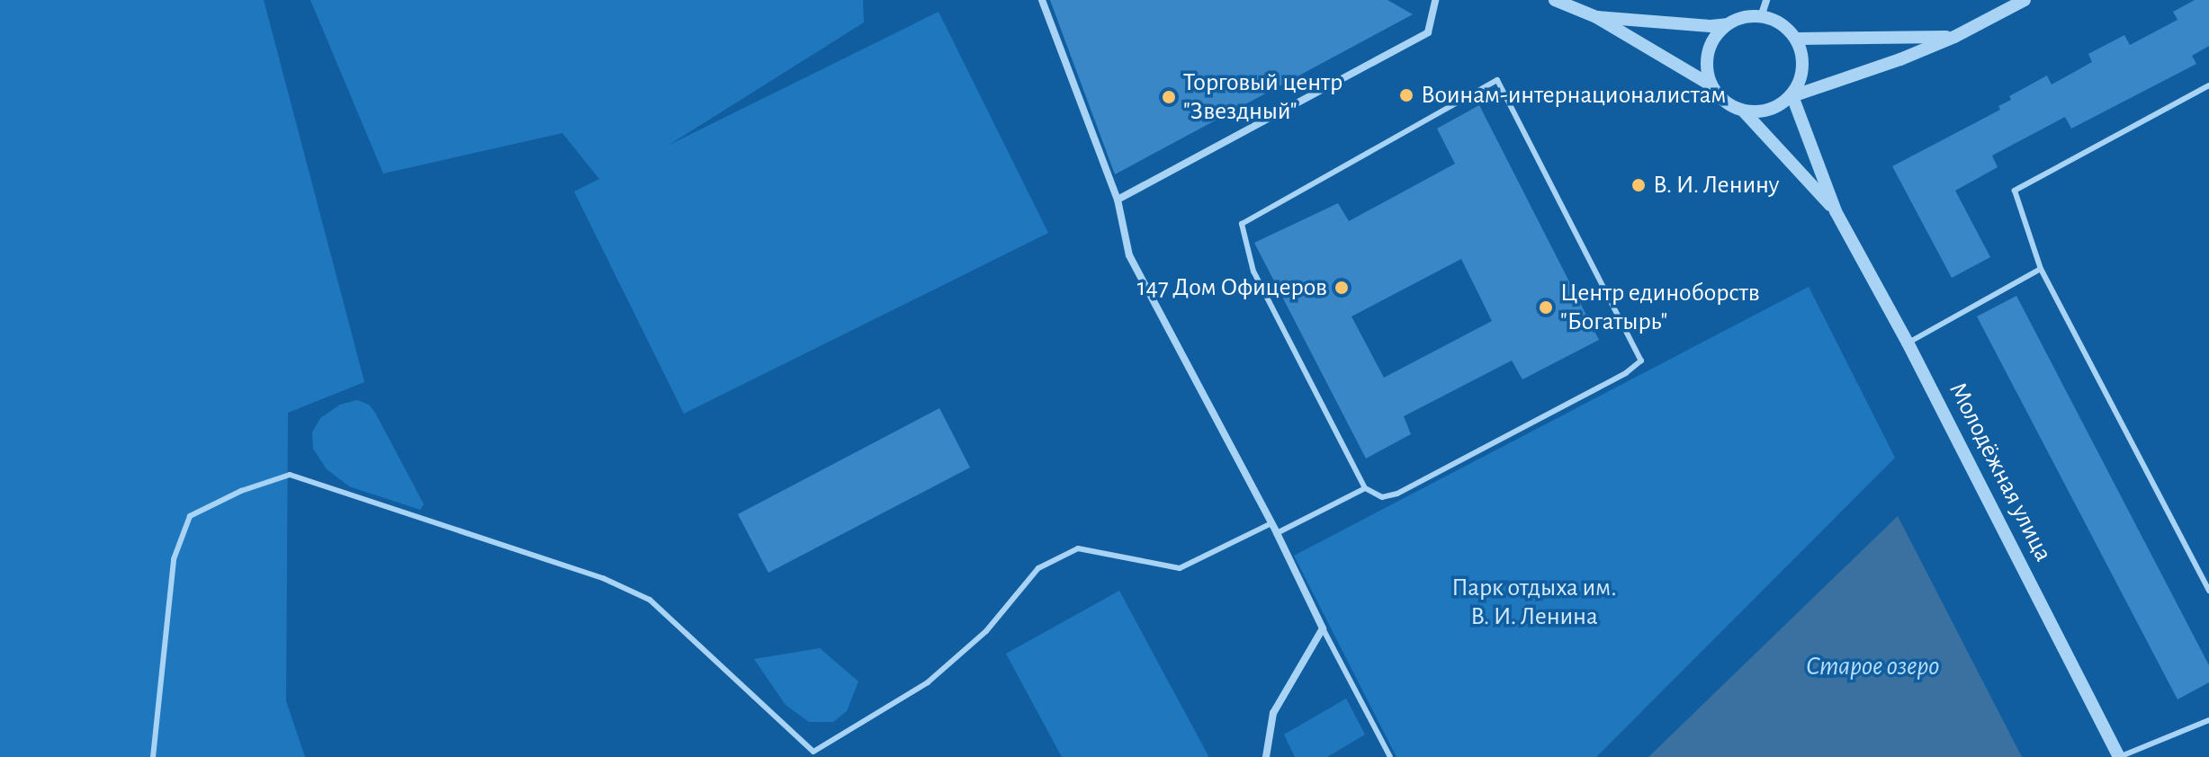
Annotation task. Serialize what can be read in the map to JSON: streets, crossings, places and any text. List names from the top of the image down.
{
  "streets": {
    "street": ["Молодёжная улица"]
  },
  "water": ["Старое озеро"],
  "parks": ["Парк отдыха им. В. И. Ленина"],
  "places": [
    "Воинам-интернационалистам",
    "Торговый центр \"Звездный\"",
    "В. И. Ленину",
    "147 Дом Офицеров",
    "Центр единоборств \"Богатырь\""
  ]
}
